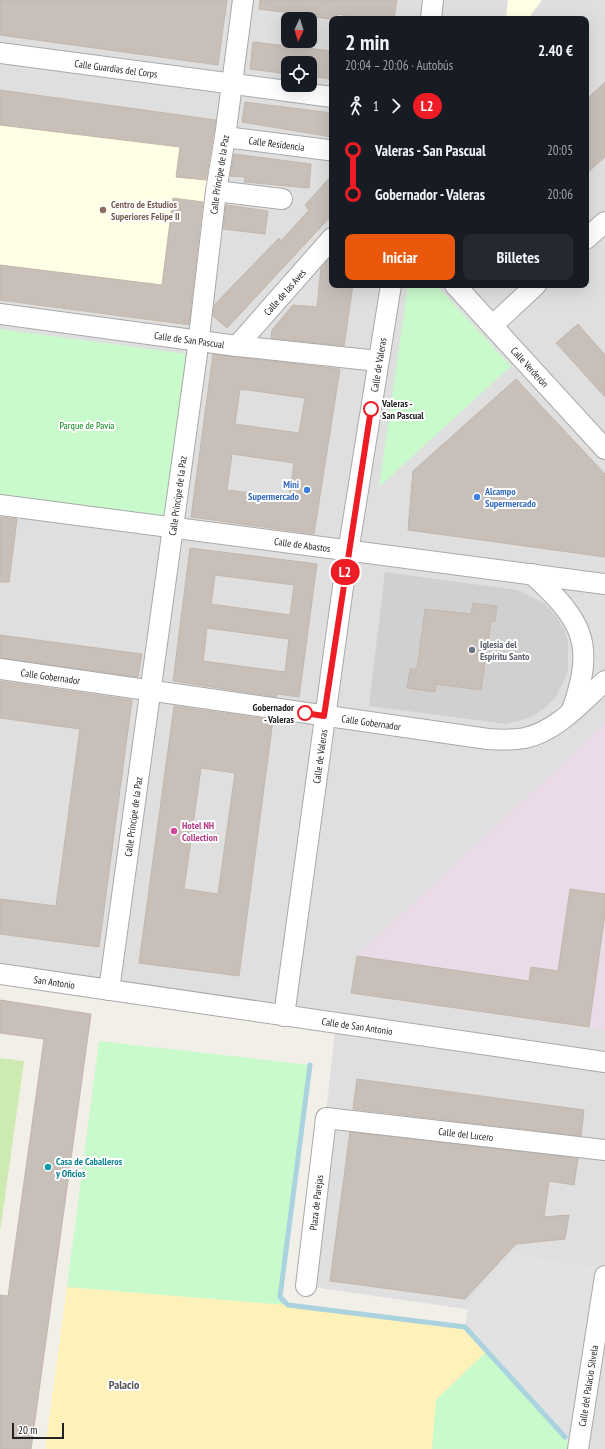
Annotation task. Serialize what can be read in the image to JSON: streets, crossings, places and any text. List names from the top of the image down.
{
  "streets": {
    "street": [
      "Calle Guardias del Corps",
      "Calle Residencia",
      "Calle Príncipe de la Paz",
      "Calle de las Aves",
      "Calle de San Pascual",
      "Calle de Valeras",
      "Calle Verderón",
      "Calle de Abastos",
      "Calle Gobernador",
      "San Antonio",
      "Calle de San Antonio",
      "Calle del Lucero",
      "Plaza de Parejas",
      "Calle del Palacio Silvela"
    ]
  },
  "crossings": [
    ["Calle Guardias del Corps", "Calle Príncipe de la Paz"],
    ["Calle Residencia", "Calle Príncipe de la Paz"],
    ["Calle Príncipe de la Paz", "Calle de San Pascual"],
    ["Calle Príncipe de la Paz", "Calle de Abastos"],
    ["Calle Príncipe de la Paz", "Calle Gobernador"],
    ["Calle Príncipe de la Paz", "San Antonio"],
    ["Calle Príncipe de la Paz", "Calle de San Antonio"],
    ["Calle de las Aves", "Calle de San Pascual"],
    ["Calle de San Pascual", "Calle de Valeras"],
    ["Calle de Valeras", "Calle de Abastos"],
    ["Calle de Valeras", "Calle Gobernador"],
    ["Calle de Valeras", "Calle de San Antonio"],
    ["San Antonio", "Calle de San Antonio"],
    ["Calle del Lucero", "Plaza de Parejas"]
  ],
  "districts": ["Palacio"],
  "parks": ["Parque de Pavía"],
  "places": [
    "Centro de Estudios Superiores Felipe II",
    "Valeras - San Pascual",
    "Mini Supermercado",
    "Alcampo Supermercado",
    "Iglesia del Espíritu Santo",
    "Gobernador - Valeras",
    "Hotel NH Collection",
    "Casa de Caballeros y Oficios"
  ],
  "lines": ["bus line L2"],
  "scale_bar": "20 m",
  "north": "bottom",
  "page": {
    "on_map": "L2",
    "heading": ["2 min", "20:04 – 20:06 · Autobús", "2.40 €"],
    "legs": ["1", "L2"],
    "list": [
      {
        "name": "Valeras - San Pascual",
        "value": "20:05"
      },
      {
        "name": "Gobernador - Valeras",
        "value": "20:06"
      }
    ],
    "buttons": ["Iniciar", "Billetes"],
    "scale": "20 m"
  }
}
